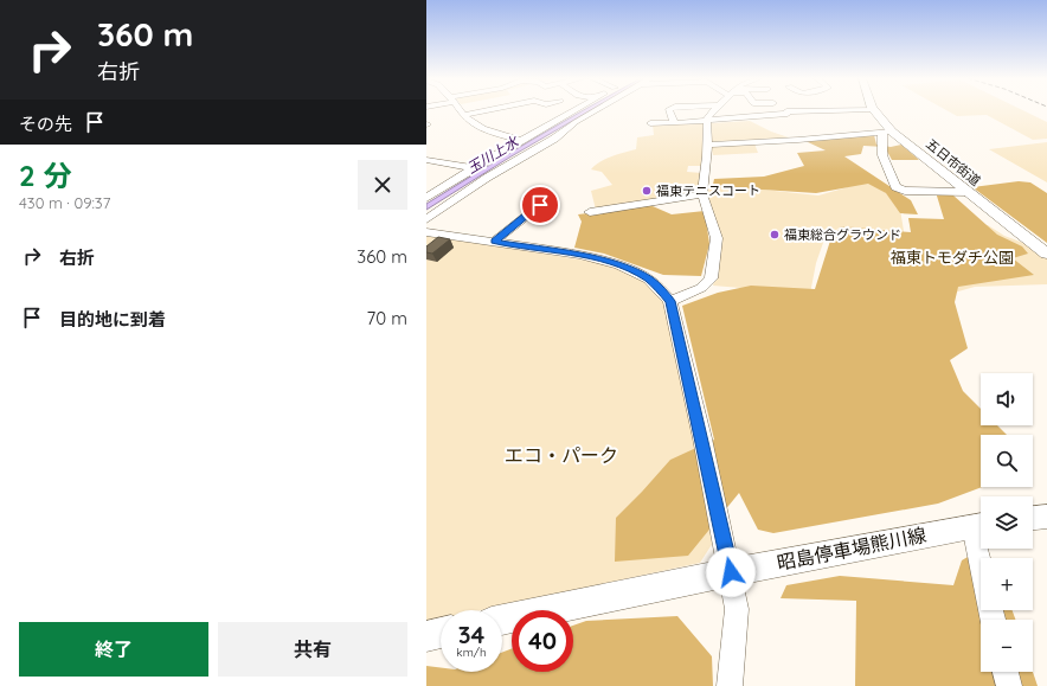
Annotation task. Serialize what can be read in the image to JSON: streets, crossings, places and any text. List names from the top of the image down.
{
  "streets": {
    "main road": ["五日市街道", "昭島停車場熊川線"]
  },
  "water": ["玉川上水"],
  "parks": ["福東トモダチ公園", "エコ・パーク"],
  "places": ["福東テニスコート", "福東総合グラウンド"],
  "page": {
    "turn": ["360 m", "右折"],
    "then": "その先",
    "heading": ["2 分", "430 m · 09:37"],
    "list": [
      {
        "name": "右折",
        "value": "360 m"
      },
      {
        "name": "目的地に到着",
        "value": "70 m"
      }
    ],
    "map_buttons": ["+", "−"],
    "speed": "34 km/h",
    "limit": "40",
    "buttons": ["終了", "共有"]
  }
}
